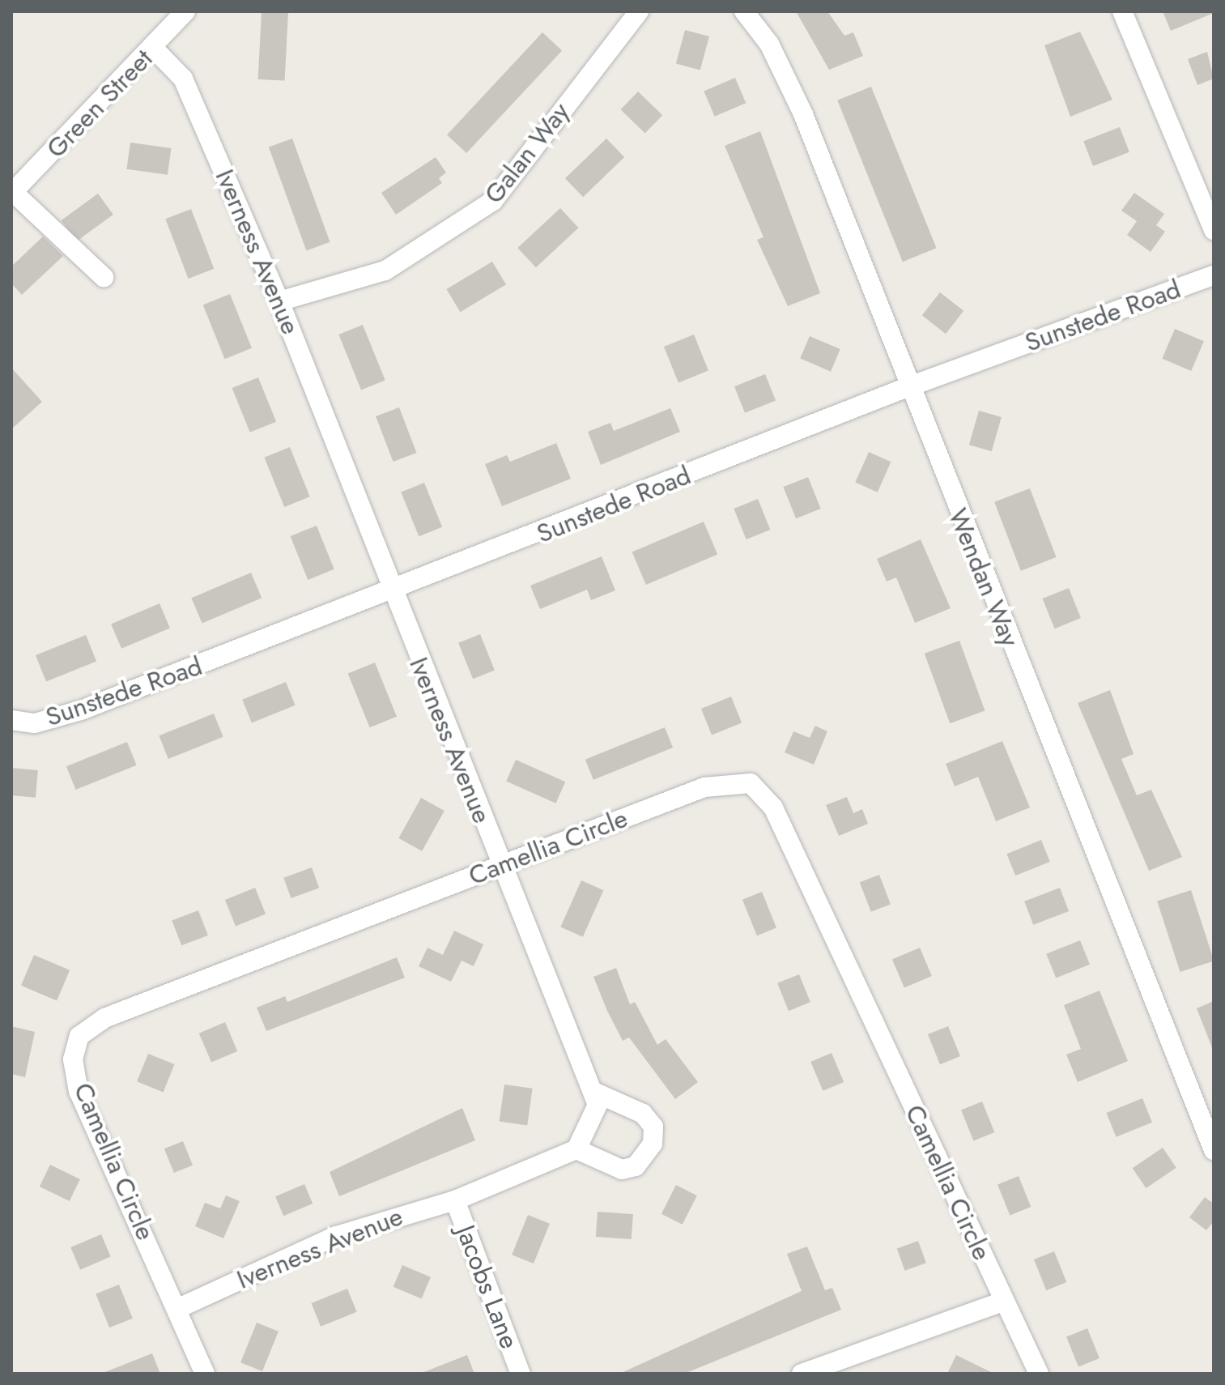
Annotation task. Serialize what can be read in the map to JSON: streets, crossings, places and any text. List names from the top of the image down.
{
  "streets": {
    "street": [
      "Green Street",
      "Galan Way",
      "Iverness Avenue",
      "Sunstede Road",
      "Wendan Way",
      "Camellia Circle",
      "Jacobs Lane"
    ]
  },
  "crossings": [
    ["Green Street", "Iverness Avenue"],
    ["Galan Way", "Iverness Avenue"],
    ["Iverness Avenue", "Sunstede Road"],
    ["Iverness Avenue", "Camellia Circle"],
    ["Iverness Avenue", "Jacobs Lane"],
    ["Sunstede Road", "Wendan Way"]
  ]
}
